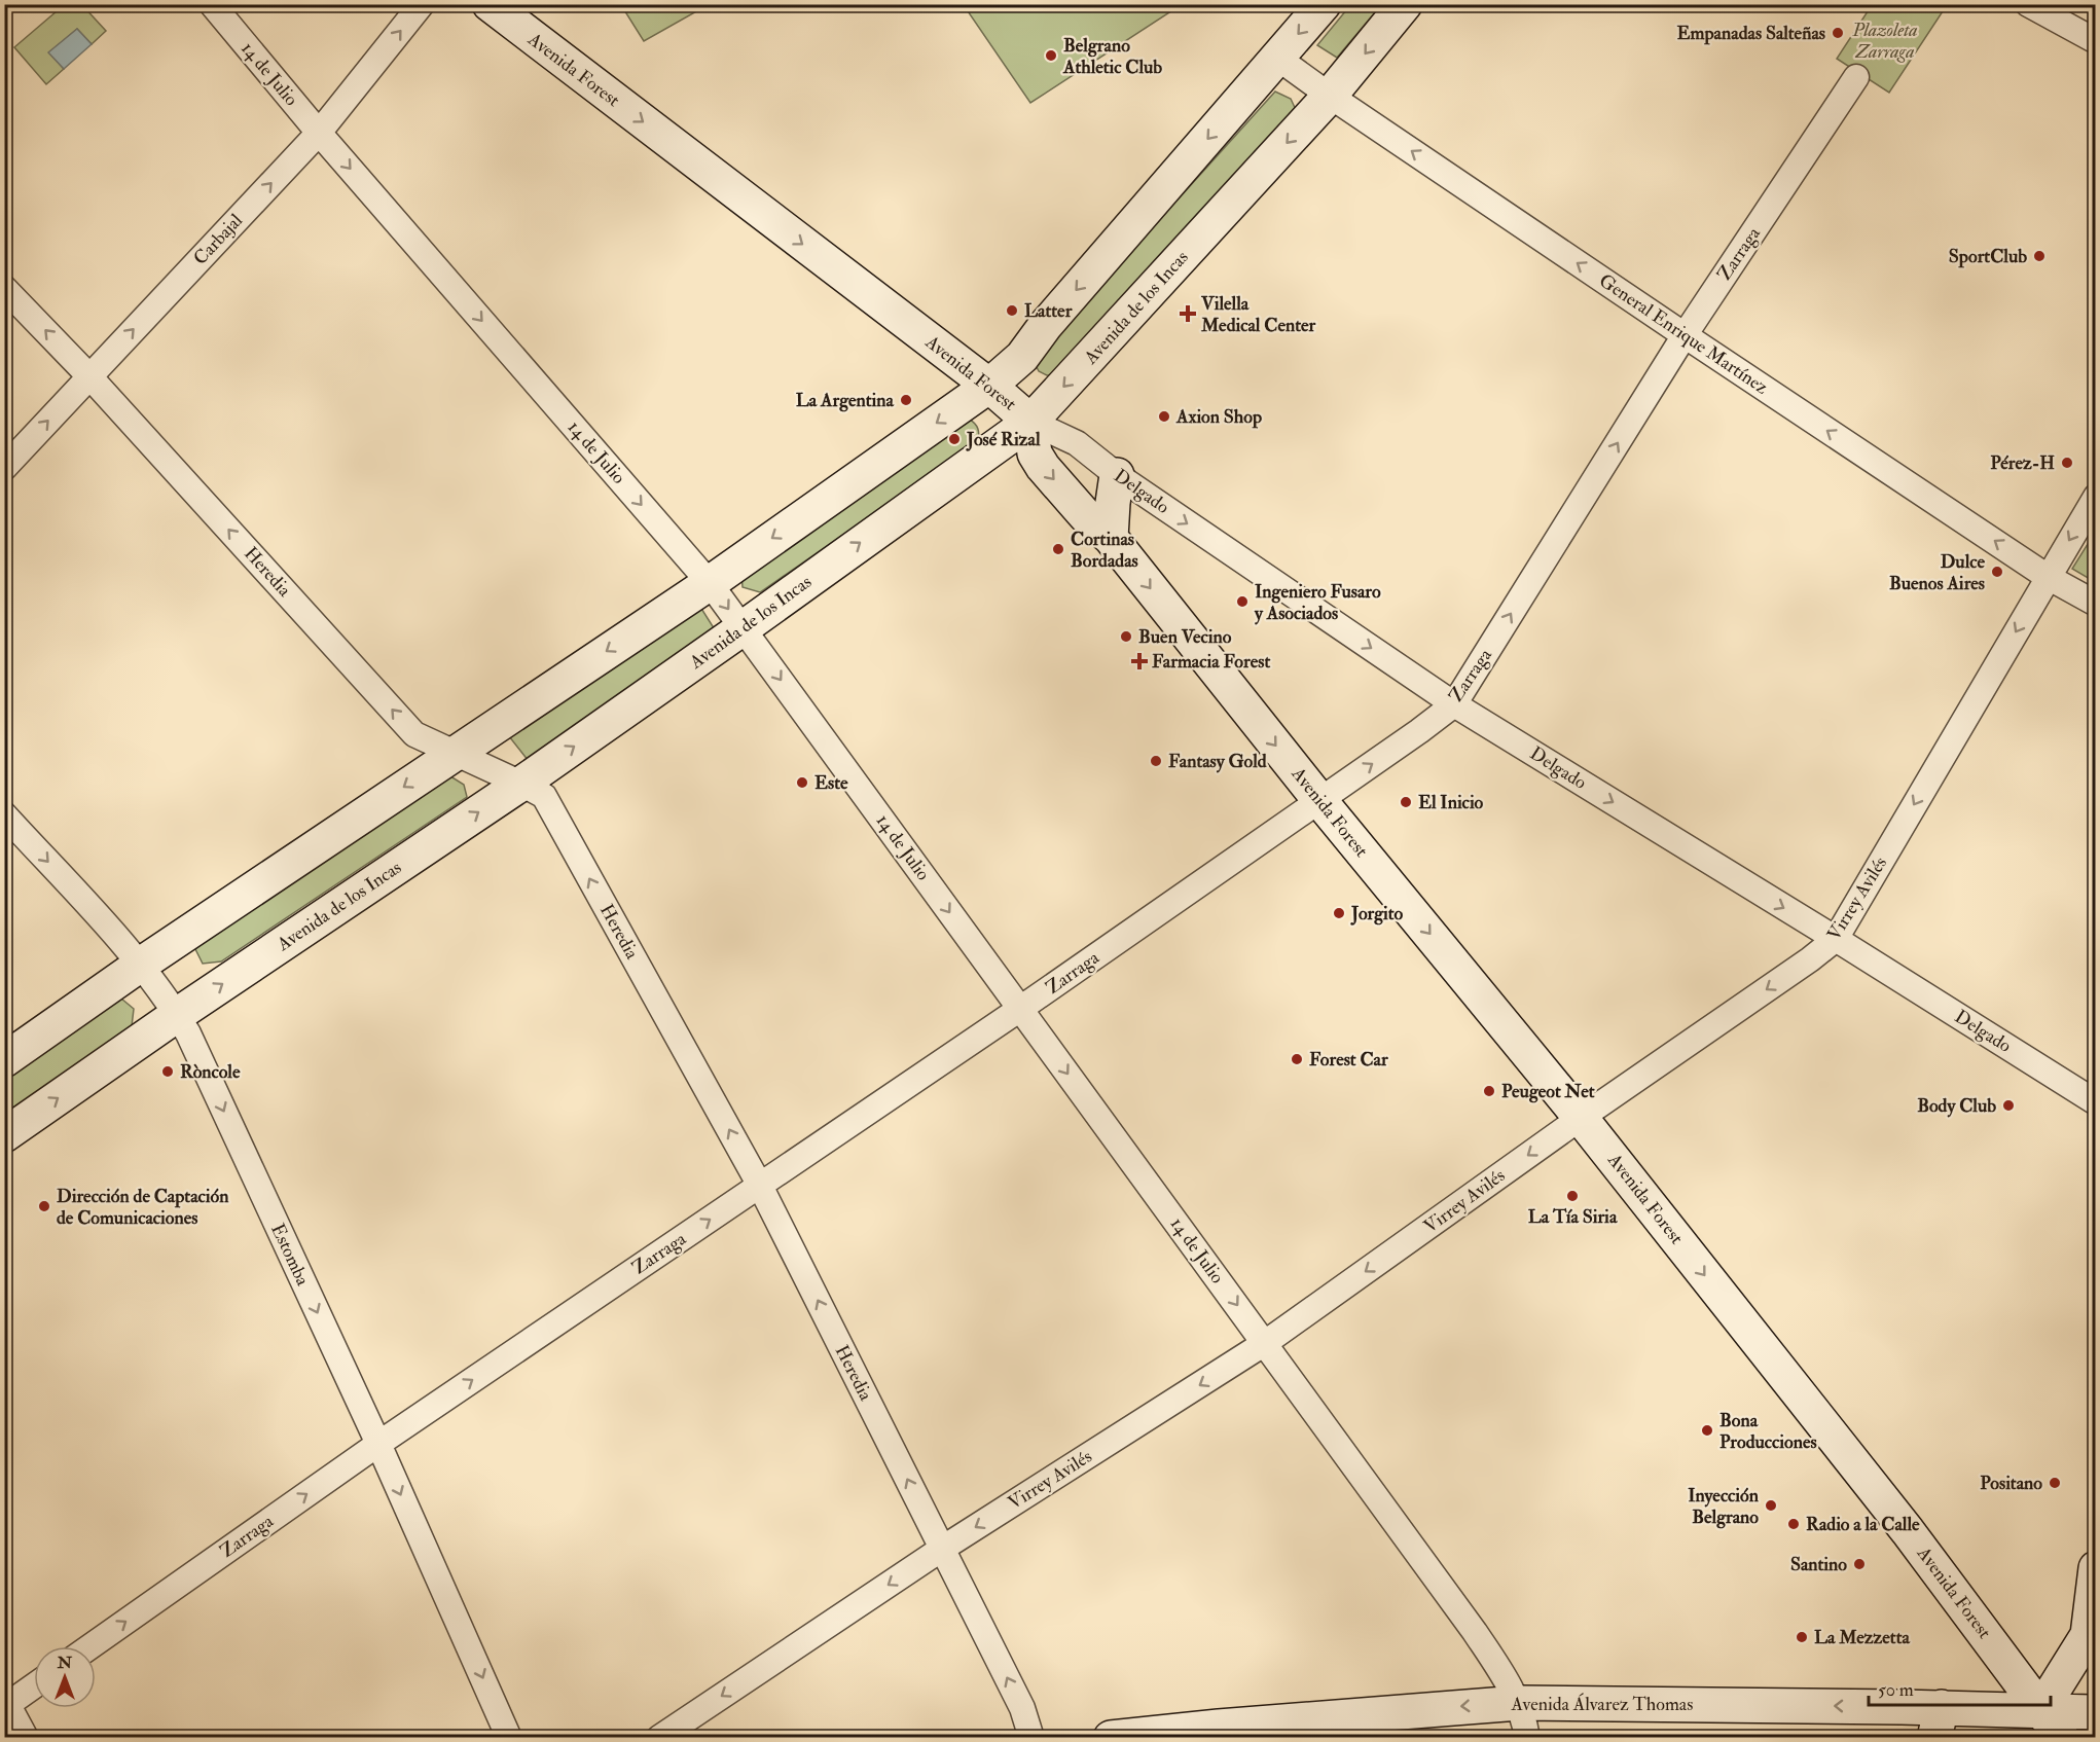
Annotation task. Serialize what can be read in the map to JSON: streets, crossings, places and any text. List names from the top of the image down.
{
  "streets": {
    "main road": ["Avenida Forest", "Avenida de los Incas", "Avenida Álvarez Thomas"],
    "street": [
      "14 de Julio",
      "Carbajal",
      "Zarraga",
      "General Enrique Martínez",
      "Delgado",
      "Heredia",
      "Virrey Avilés",
      "Estomba"
    ]
  },
  "crossings": [
    ["Avenida Forest", "Zarraga"],
    ["Avenida Forest", "Avenida de los Incas"],
    ["Avenida Forest", "Delgado"],
    ["Avenida Forest", "Virrey Avilés"],
    ["Avenida Forest", "Avenida Álvarez Thomas"],
    ["14 de Julio", "Carbajal"],
    ["14 de Julio", "Zarraga"],
    ["14 de Julio", "Avenida de los Incas"],
    ["14 de Julio", "Virrey Avilés"],
    ["14 de Julio", "Avenida Álvarez Thomas"],
    ["Carbajal", "Heredia"],
    ["Zarraga", "General Enrique Martínez"],
    ["Zarraga", "Delgado"],
    ["Zarraga", "Heredia"],
    ["Zarraga", "Estomba"],
    ["Avenida de los Incas", "General Enrique Martínez"],
    ["Avenida de los Incas", "Delgado"],
    ["Avenida de los Incas", "Heredia"],
    ["Avenida de los Incas", "Estomba"],
    ["General Enrique Martínez", "Virrey Avilés"],
    ["Delgado", "Virrey Avilés"],
    ["Heredia", "Virrey Avilés"]
  ],
  "one_way": [
    "Avenida Forest",
    "14 de Julio",
    "Carbajal",
    "Zarraga",
    "General Enrique Martínez",
    "Delgado",
    "Heredia",
    "Virrey Avilés",
    "Estomba",
    "Avenida Álvarez Thomas"
  ],
  "parks": ["Plazoleta Zarraga"],
  "places": {
    "other": [
      "Empanadas Salteñas",
      "Belgrano Athletic Club",
      "SportClub",
      "Latter",
      "La Argentina",
      "Axion Shop",
      "José Rizal",
      "Pérez-H",
      "Cortinas Bordadas",
      "Dulce Buenos Aires",
      "Ingeniero Fusaro y Asociados",
      "Buen Vecino",
      "Fantasy Gold",
      "Este",
      "El Inicio",
      "Jorgito",
      "Forest Car",
      "Ròncole",
      "Peugeot Net",
      "Body Club",
      "La Tía Siria",
      "Dirección de Captación de Comunicaciones",
      "Bona Producciones",
      "Positano",
      "Inyección Belgrano",
      "Radio a la Calle",
      "Santino",
      "La Mezzetta"
    ],
    "health": ["Vilella Medical Center", "Farmacia Forest"]
  },
  "scale_bar": "50 m",
  "north": "top"
}
